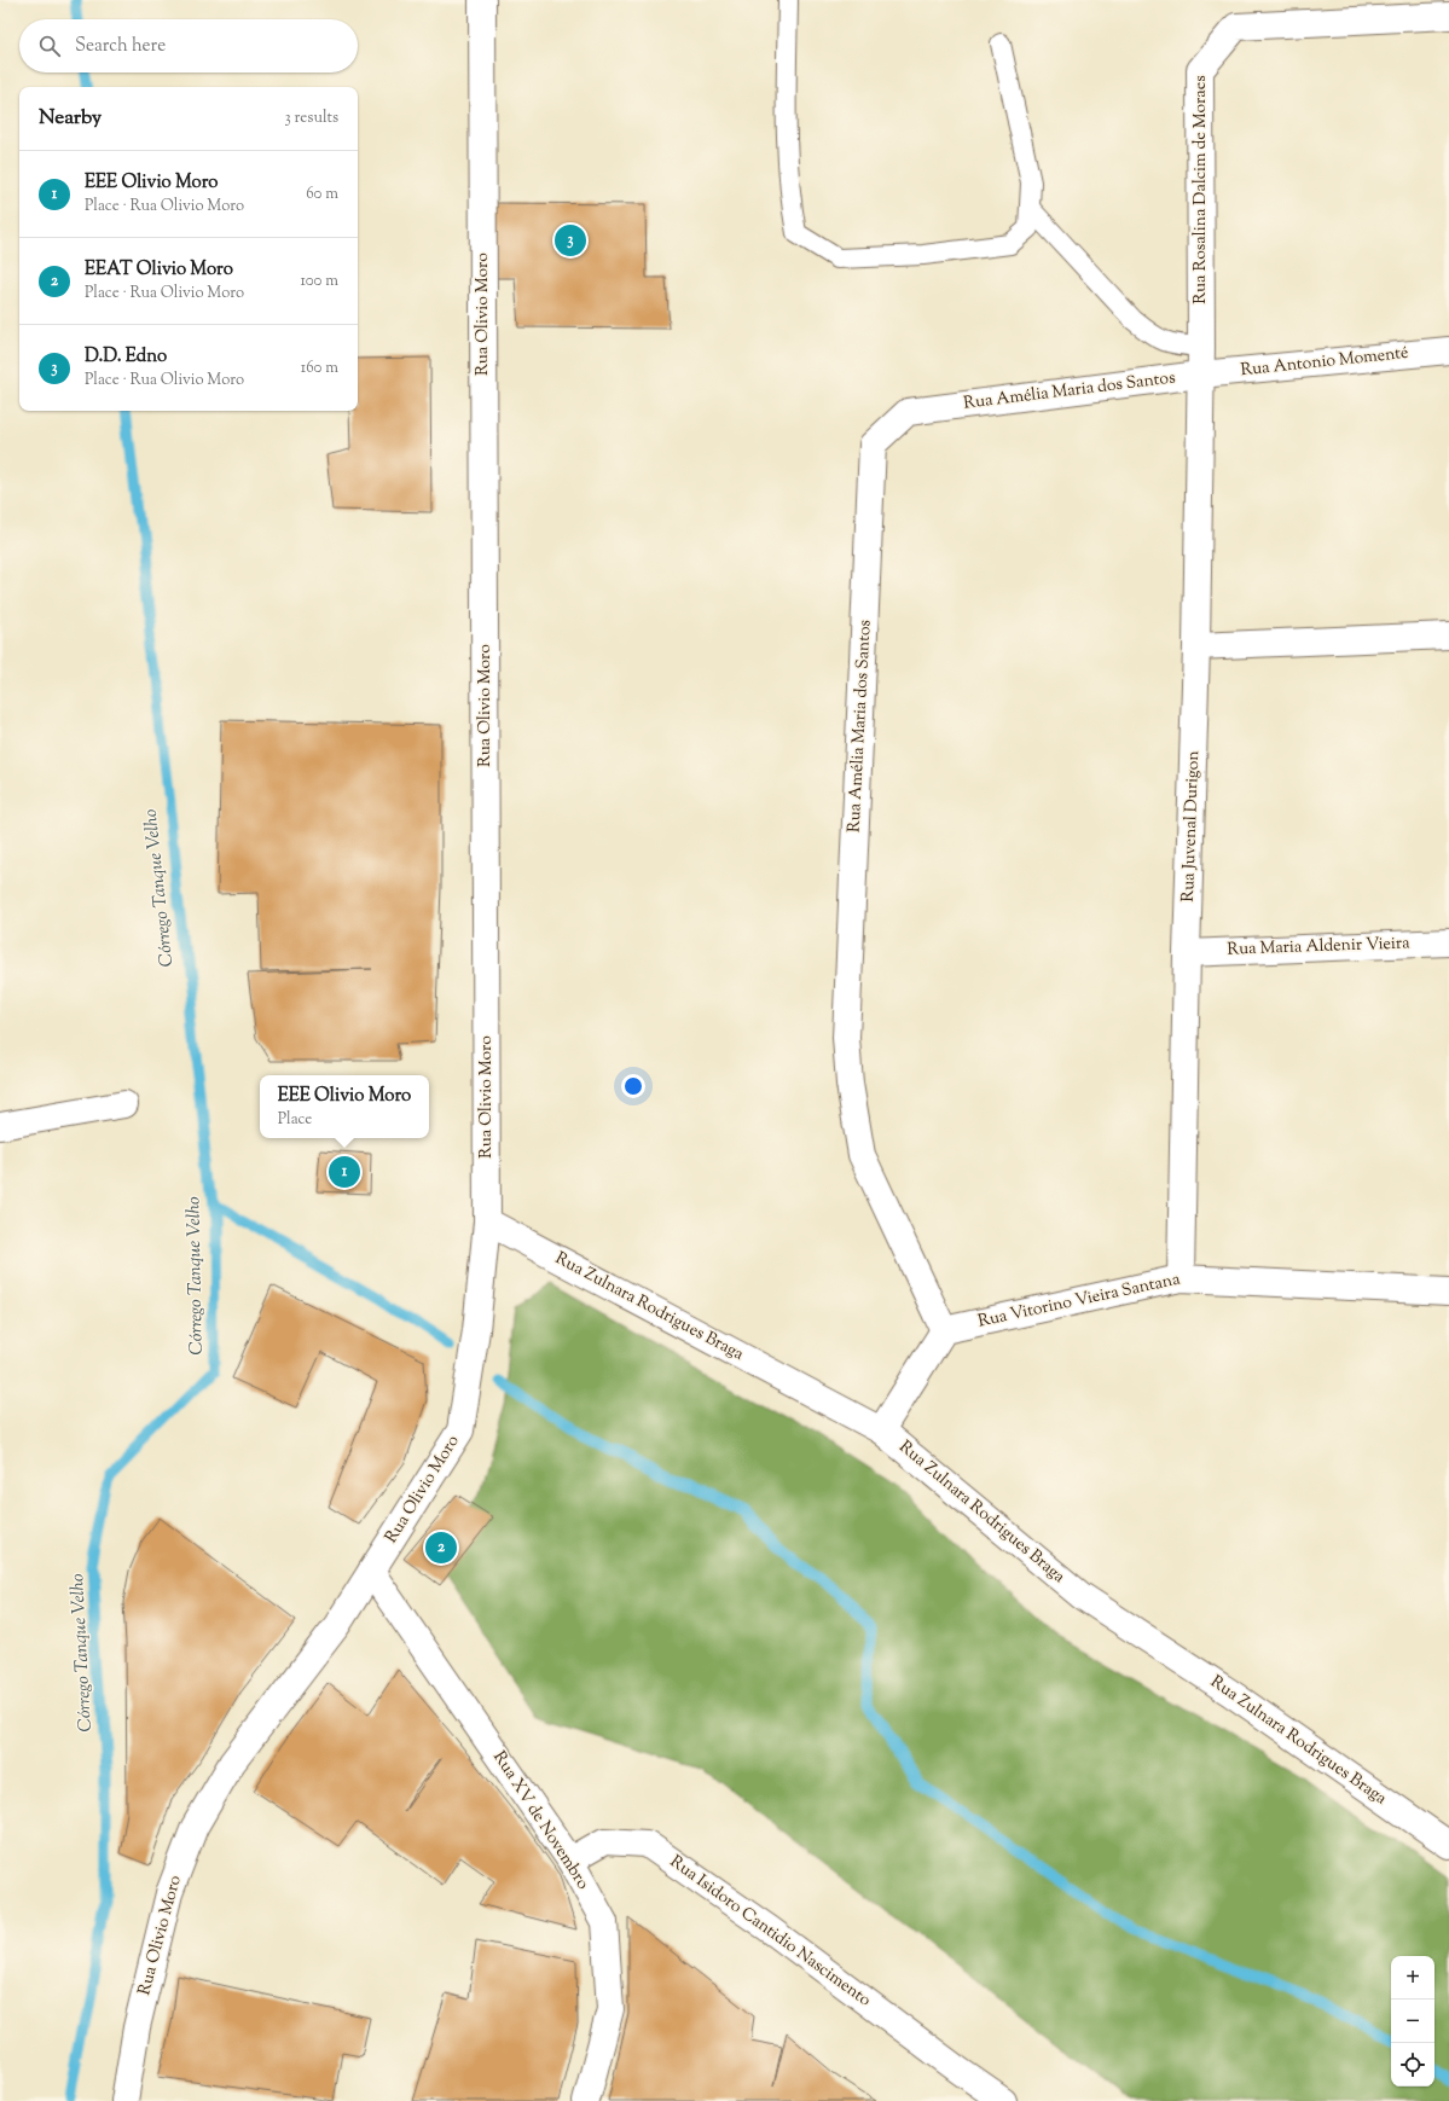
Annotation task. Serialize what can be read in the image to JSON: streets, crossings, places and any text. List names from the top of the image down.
{
  "streets": {
    "street": [
      "Rua Rosalina Dalcim de Moraes",
      "Rua Olivio Moro",
      "Rua Antonio Momenté",
      "Rua Amélia Maria dos Santos",
      "Rua Juvenal Durigon",
      "Rua Maria Aldenir Vieira",
      "Rua Vitorino Vieira Santana",
      "Rua Zulnara Rodrigues Braga",
      "Rua XV de Novembro",
      "Rua Isidoro Cantidio Nascimento"
    ]
  },
  "crossings": [
    ["Rua Rosalina Dalcim de Moraes", "Rua Antonio Momenté"],
    ["Rua Rosalina Dalcim de Moraes", "Rua Amélia Maria dos Santos"],
    ["Rua Rosalina Dalcim de Moraes", "Rua Juvenal Durigon"],
    ["Rua Olivio Moro", "Rua Zulnara Rodrigues Braga"],
    ["Rua Olivio Moro", "Rua XV de Novembro"],
    ["Rua Antonio Momenté", "Rua Amélia Maria dos Santos"],
    ["Rua Antonio Momenté", "Rua Juvenal Durigon"],
    ["Rua Amélia Maria dos Santos", "Rua Juvenal Durigon"],
    ["Rua Amélia Maria dos Santos", "Rua Vitorino Vieira Santana"],
    ["Rua Juvenal Durigon", "Rua Maria Aldenir Vieira"],
    ["Rua Juvenal Durigon", "Rua Vitorino Vieira Santana"],
    ["Rua XV de Novembro", "Rua Isidoro Cantidio Nascimento"]
  ],
  "water": ["Córrego Tanque Velho"],
  "page": {
    "search": "Search here",
    "heading": ["Nearby", "3 results"],
    "list": [
      {
        "mark": "1",
        "name": "EEE Olivio Moro",
        "note": "Place · Rua Olivio Moro",
        "value": "60 m"
      },
      {
        "mark": "2",
        "name": "EEAT Olivio Moro",
        "note": "Place · Rua Olivio Moro",
        "value": "100 m"
      },
      {
        "mark": "3",
        "name": "D.D. Edno",
        "note": "Place · Rua Olivio Moro",
        "value": "160 m"
      }
    ],
    "pins": ["3", "1", "2"],
    "popup": ["EEE Olivio Moro", "Place"],
    "map_buttons": ["+", "−"]
  }
}
